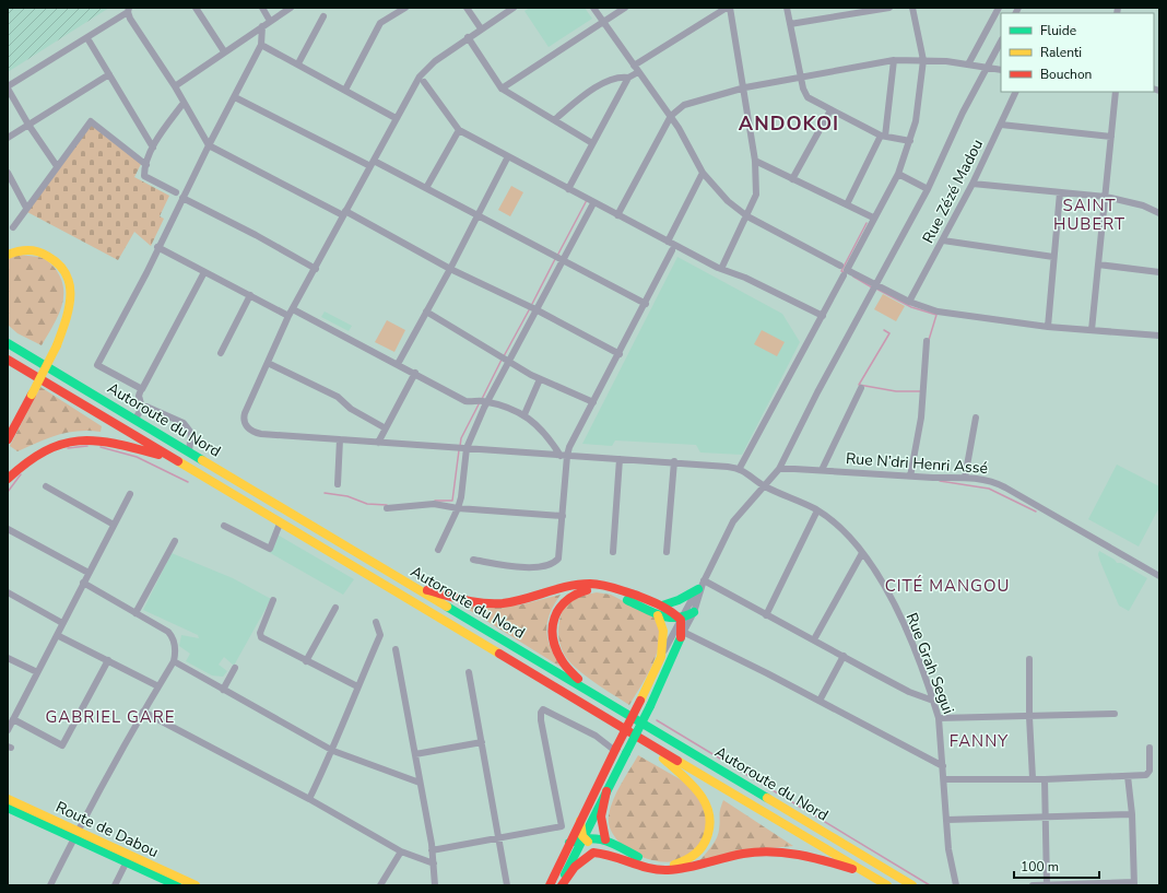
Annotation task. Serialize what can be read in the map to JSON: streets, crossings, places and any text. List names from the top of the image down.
{
  "streets": {
    "main road": ["Autoroute du Nord", "Route de Dabou"],
    "street": ["Rue Zézé Madou", "Rue N’dri Henri Assé", "Rue Grah Segui"]
  },
  "districts": [
    "ANDOKOI",
    "SAINT HUBERT",
    "CITÉ MANGOU",
    "GABRIEL GARE",
    "FANNY"
  ],
  "legend": ["Fluide", "Ralenti", "Bouchon"],
  "scale_bar": "100 m"
}
